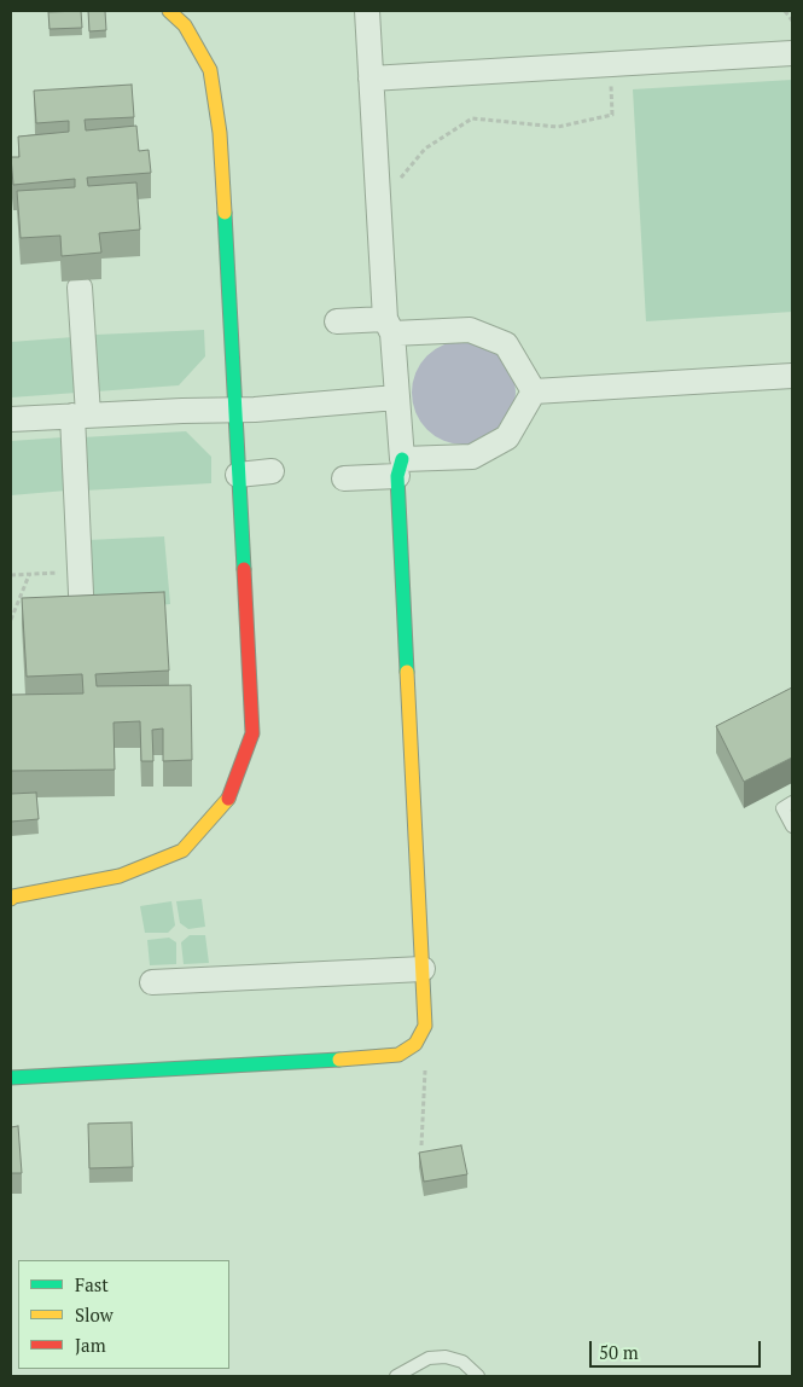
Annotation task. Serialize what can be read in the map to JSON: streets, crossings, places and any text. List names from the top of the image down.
{
  "legend": ["Fast", "Slow", "Jam"],
  "scale_bar": "50 m"
}
